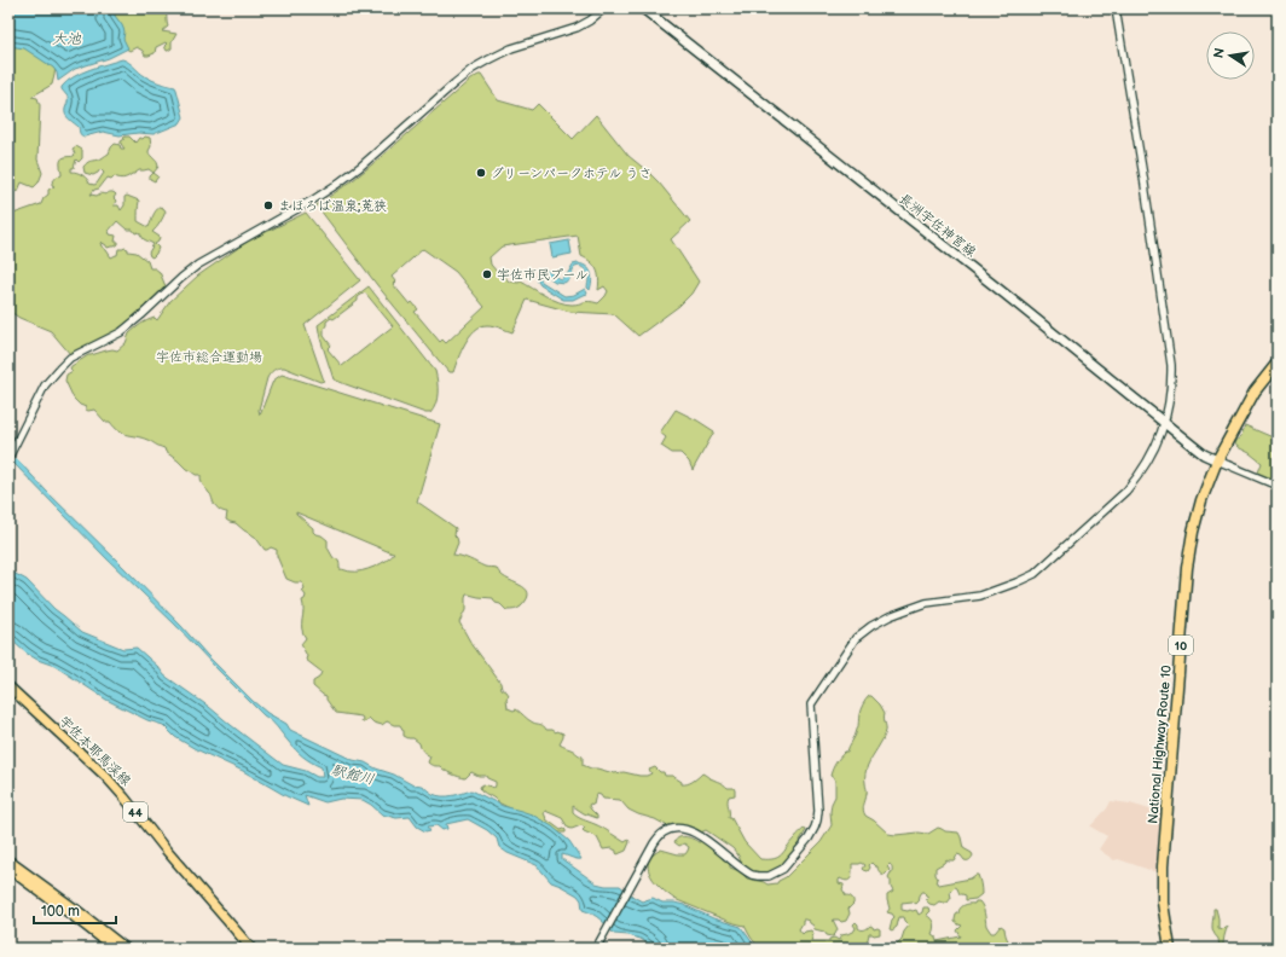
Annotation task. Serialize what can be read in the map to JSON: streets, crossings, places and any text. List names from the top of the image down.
{
  "streets": {
    "highway": ["10", "National Highway Route 10"],
    "main road": ["長洲宇佐神宮線", "宇佐本耶馬渓線", "44"]
  },
  "crossings": [
    ["長洲宇佐神宮線", "National Highway Route 10"]
  ],
  "water": ["大池", "駅館川"],
  "parks": ["宇佐市総合運動場"],
  "places": ["グリーンパークホテル うさ", "まほろば温泉;菟狭", "宇佐市民プール"],
  "scale_bar": "100 m",
  "north": "left"
}
